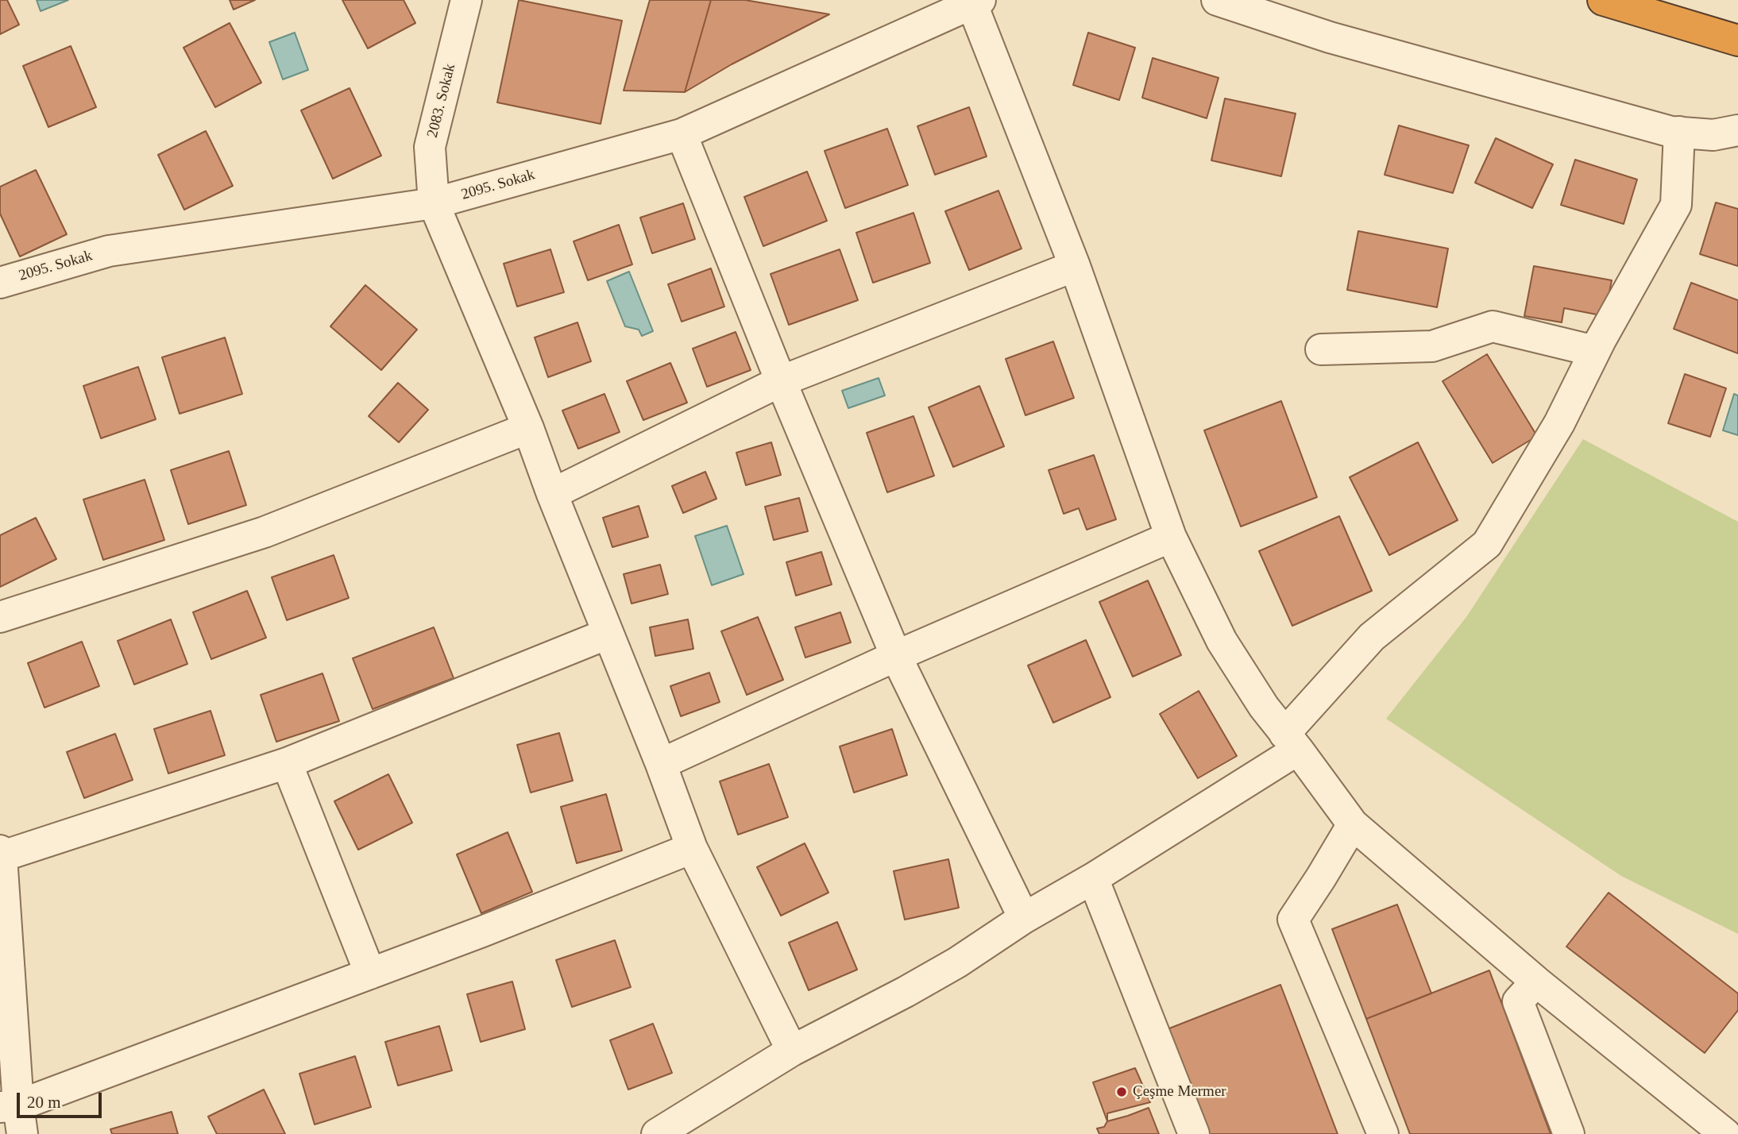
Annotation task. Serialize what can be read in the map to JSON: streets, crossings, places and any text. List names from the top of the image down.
{
  "streets": {
    "street": ["2083. Sokak", "2095. Sokak"]
  },
  "crossings": [
    ["2083. Sokak", "2095. Sokak"]
  ],
  "places": ["Çeşme Mermer"],
  "scale_bar": "20 m"
}
